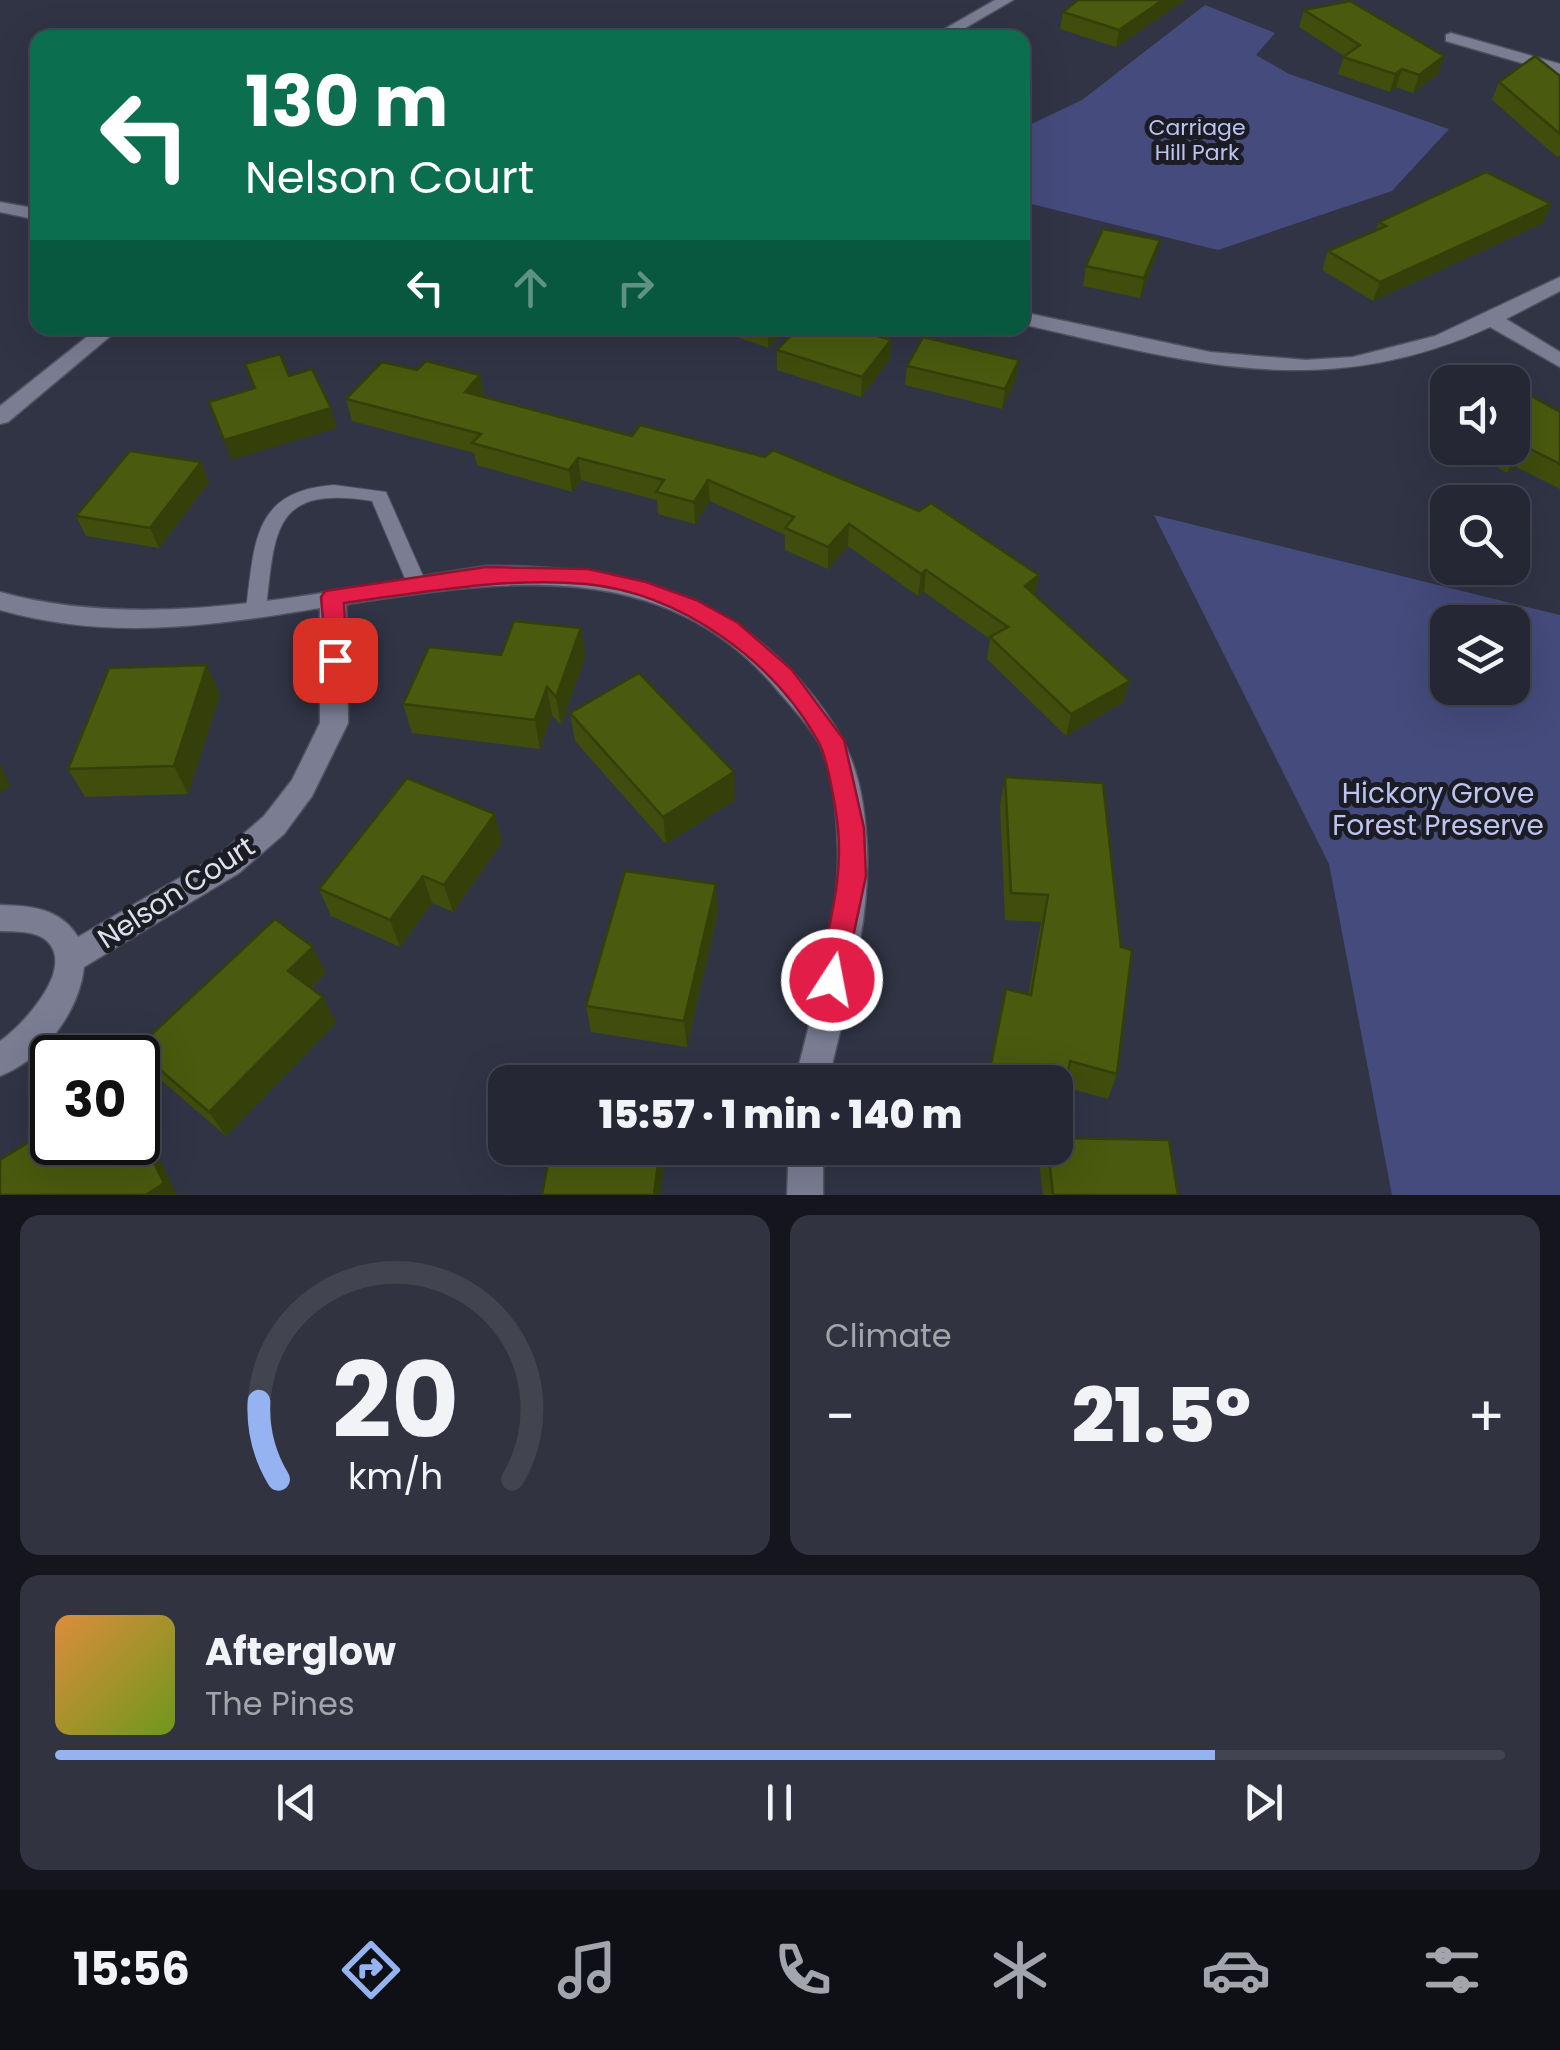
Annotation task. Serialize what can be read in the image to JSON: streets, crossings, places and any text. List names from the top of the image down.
{
  "streets": {
    "street": ["Nelson Court"]
  },
  "parks": ["Carriage Hill Park", "Hickory Grove Forest Preserve"],
  "page": {
    "turn": ["130 m", "Nelson Court"],
    "limit": "30",
    "trip": "15:57 · 1 min · 140 m",
    "tile": "Climate",
    "heat": ["−", "21.5°", "+"],
    "song": ["Afterglow", "The Pines"],
    "tabs": "15:56",
    "gauge": ["20", "km/h"]
  }
}
